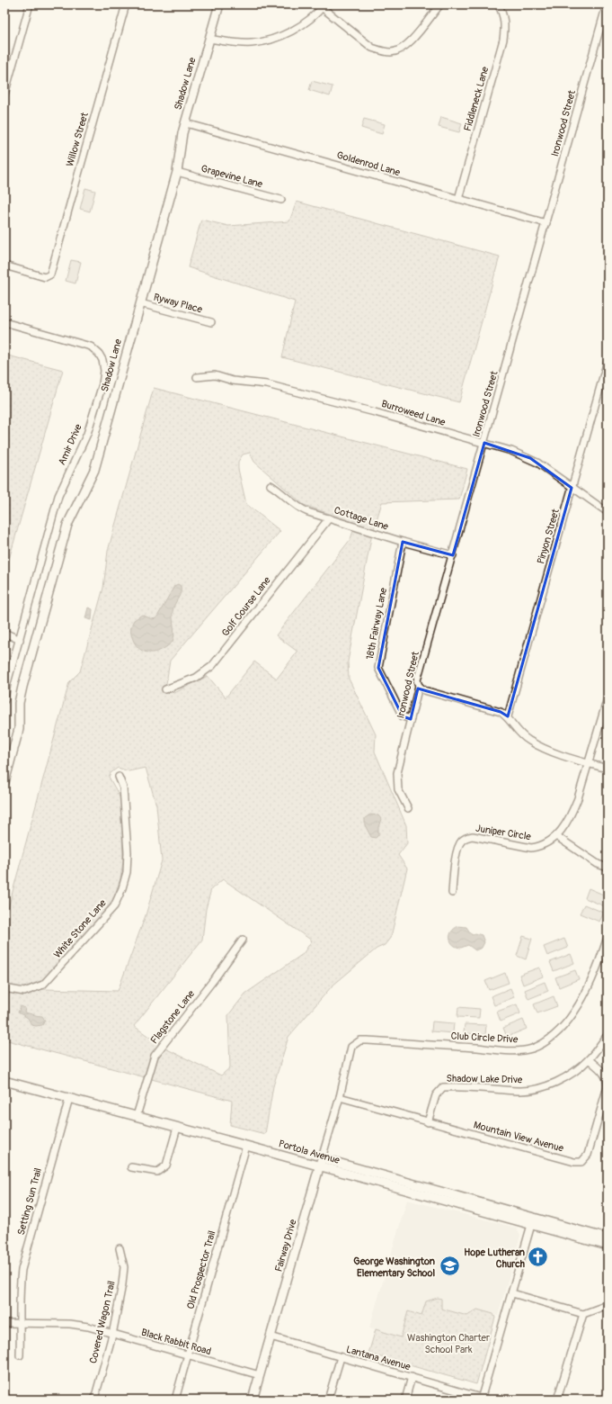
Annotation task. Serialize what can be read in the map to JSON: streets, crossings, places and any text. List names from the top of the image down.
{
  "streets": {
    "street": [
      "Shadow Lane",
      "Fiddleneck Lane",
      "Ironwood Street",
      "Willow Street",
      "Goldenrod Lane",
      "Grapevine Lane",
      "Ryway Place",
      "Burroweed Lane",
      "Amir Drive",
      "Cottage Lane",
      "Pinyon Street",
      "Golf Course Lane",
      "18th Fairway Lane",
      "Juniper Circle",
      "White Stone Lane",
      "Flagstone Lane",
      "Club Circle Drive",
      "Shadow Lake Drive",
      "Mountain View Avenue",
      "Portola Avenue",
      "Setting Sun Trail",
      "Fairway Drive",
      "Old Prospector Trail",
      "Covered Wagon Trail",
      "Black Rabbit Road",
      "Lantana Avenue"
    ]
  },
  "crossings": [
    ["Shadow Lane", "Goldenrod Lane"],
    ["Shadow Lane", "Grapevine Lane"],
    ["Shadow Lane", "Ryway Place"],
    ["Fiddleneck Lane", "Goldenrod Lane"],
    ["Ironwood Street", "Goldenrod Lane"],
    ["Ironwood Street", "Burroweed Lane"],
    ["Ironwood Street", "Cottage Lane"],
    ["Ironwood Street", "18th Fairway Lane"],
    ["Burroweed Lane", "Pinyon Street"],
    ["Cottage Lane", "Golf Course Lane"],
    ["Cottage Lane", "18th Fairway Lane"],
    ["Flagstone Lane", "Portola Avenue"],
    ["Club Circle Drive", "Mountain View Avenue"],
    ["Club Circle Drive", "Fairway Drive"],
    ["Shadow Lake Drive", "Mountain View Avenue"],
    ["Mountain View Avenue", "Fairway Drive"],
    ["Portola Avenue", "Setting Sun Trail"],
    ["Portola Avenue", "Fairway Drive"],
    ["Portola Avenue", "Old Prospector Trail"],
    ["Setting Sun Trail", "Black Rabbit Road"],
    ["Fairway Drive", "Black Rabbit Road"],
    ["Fairway Drive", "Lantana Avenue"],
    ["Old Prospector Trail", "Black Rabbit Road"],
    ["Covered Wagon Trail", "Black Rabbit Road"]
  ],
  "parks": ["Washington Charter School Park"],
  "places": {
    "church": ["Hope Lutheran Church"],
    "school or university": ["George Washington Elementary School"]
  }
}
